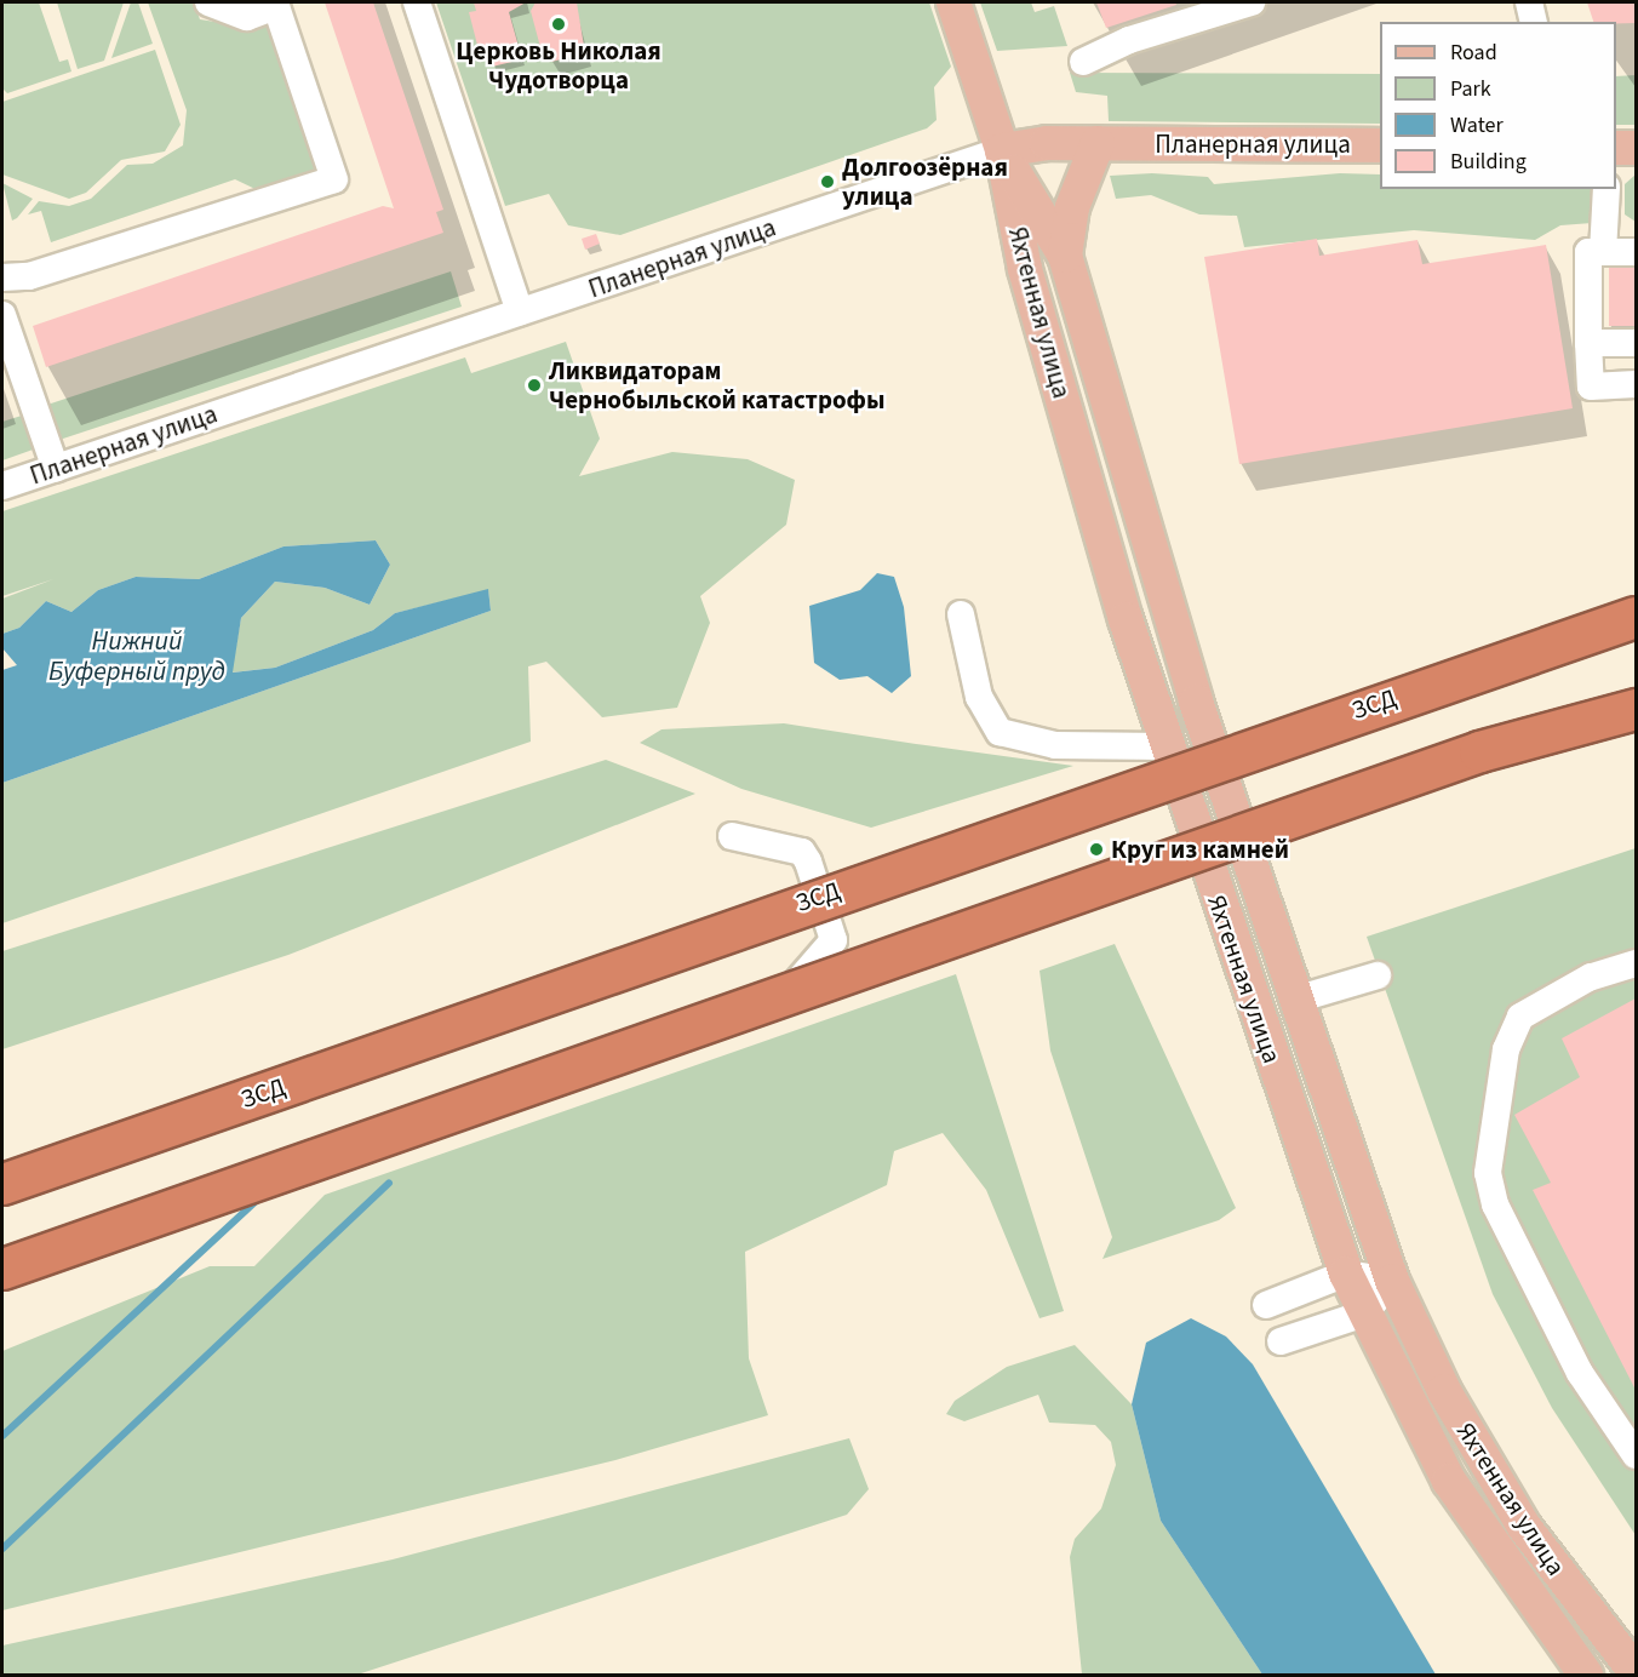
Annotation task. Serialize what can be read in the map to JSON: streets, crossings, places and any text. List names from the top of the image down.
{
  "streets": {
    "highway": ["ЗСД"],
    "main road": ["Планерная улица", "Яхтенная улица"]
  },
  "crossings": [
    ["Планерная улица", "Яхтенная улица"]
  ],
  "water": ["Нижний Буферный пруд"],
  "places": [
    "Церковь Николая Чудотворца",
    "Долгоозёрная улица",
    "Ликвидаторам Чернобыльской катастрофы",
    "Круг из камней"
  ],
  "legend": [
    "Road",
    "Park",
    "Water",
    "Building"
  ]
}
